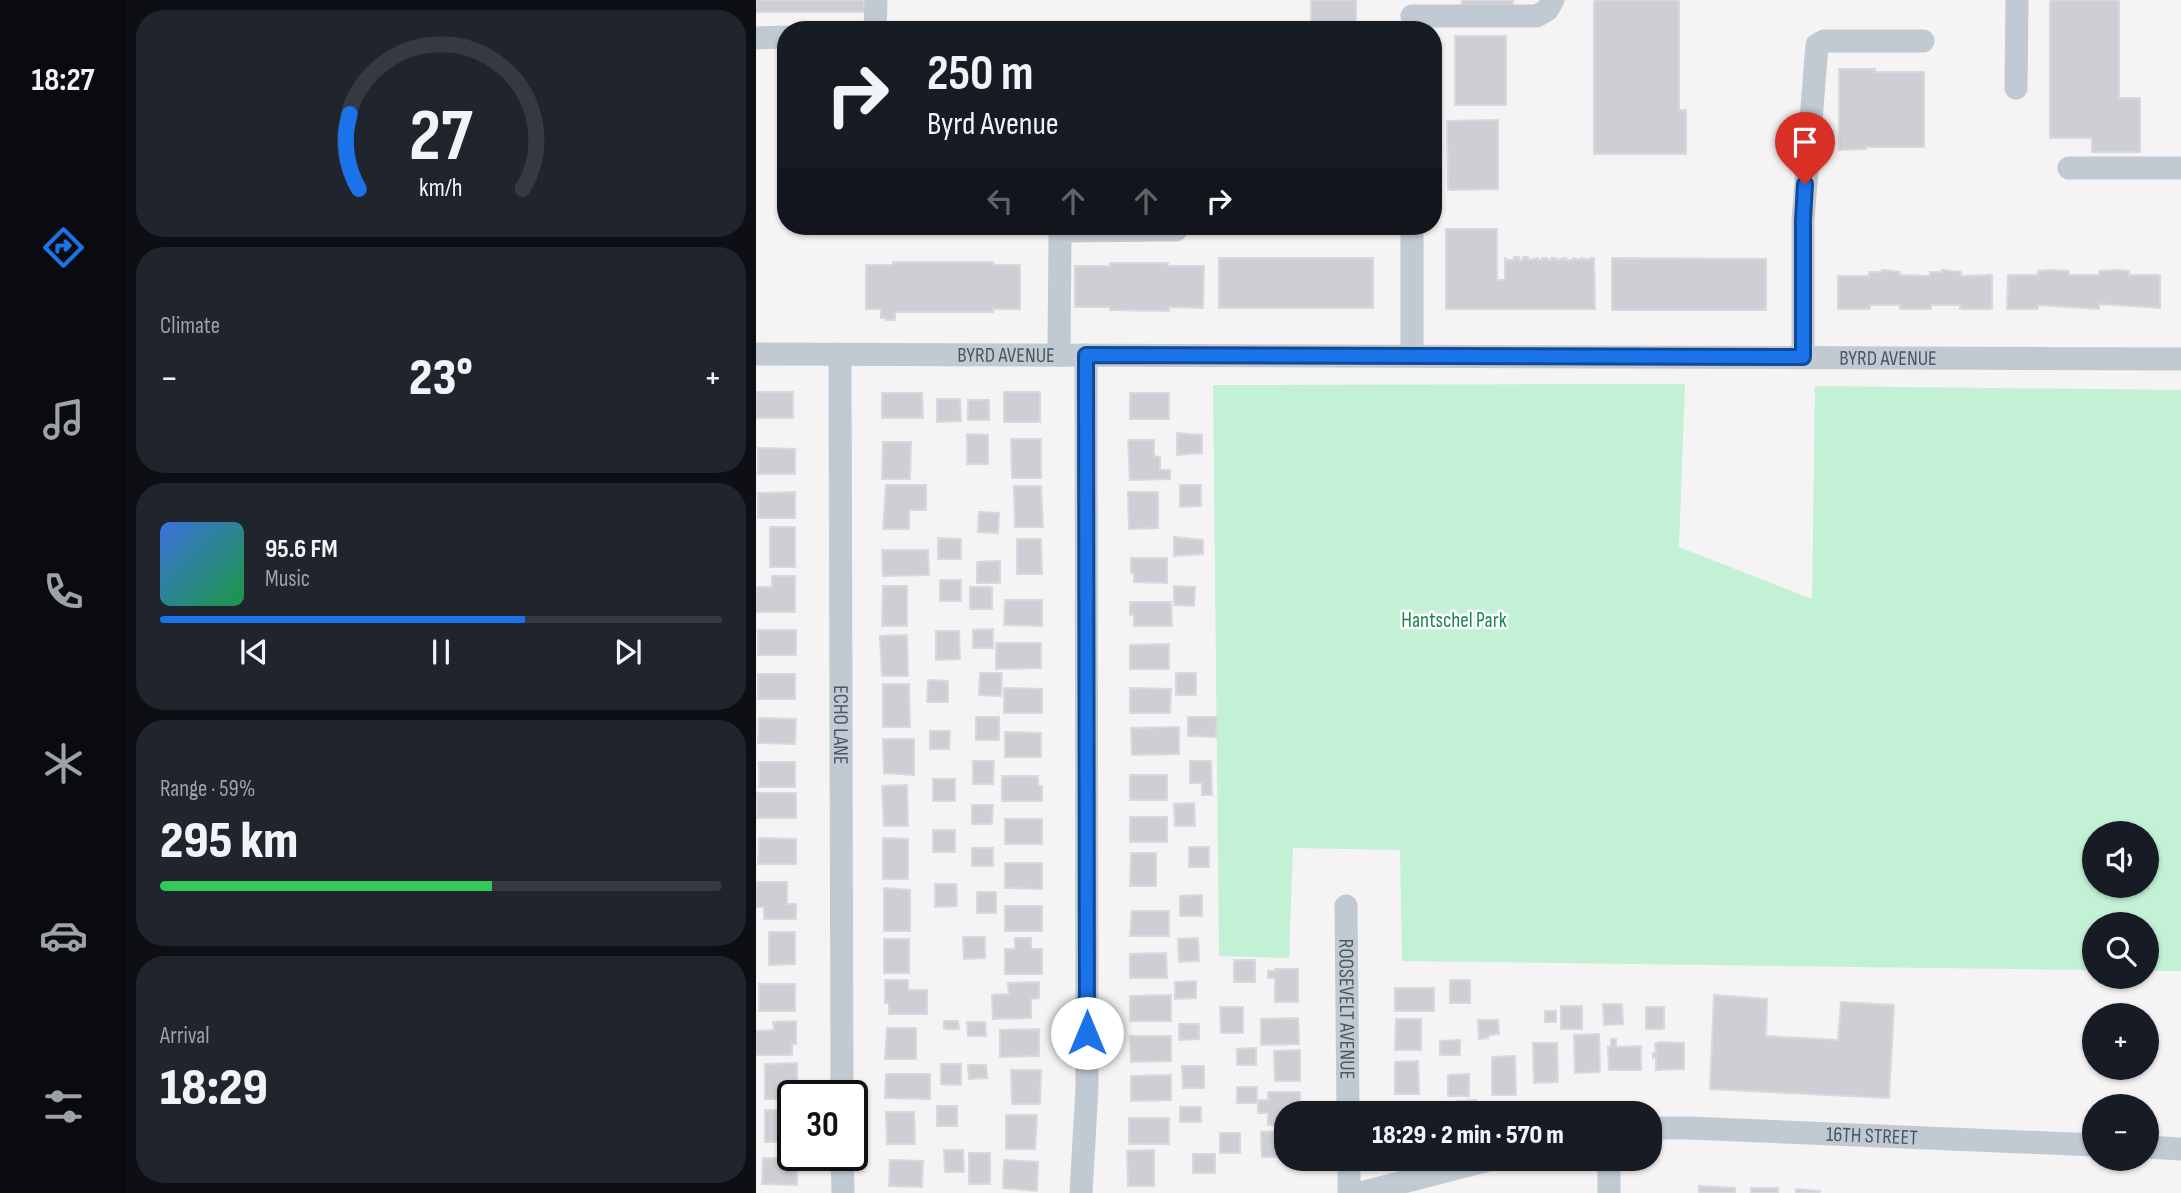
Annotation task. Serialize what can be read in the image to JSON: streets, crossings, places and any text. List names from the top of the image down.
{
  "streets": {
    "street": [
      "BYRD AVENUE",
      "ECHO LANE",
      "ROOSEVELT AVENUE",
      "16TH STREET"
    ]
  },
  "crossings": [
    ["BYRD AVENUE", "ECHO LANE"]
  ],
  "parks": ["Hantschel Park"],
  "page": {
    "tabs": "18:27",
    "turn": ["250 m", "Byrd Avenue"],
    "tile": [
      "Climate",
      ["Range · 59%", "295 km"],
      ["Arrival", "18:29"]
    ],
    "heat": ["−", "23°", "+"],
    "song": ["95.6 FM", "Music"],
    "map_buttons": ["+", "−"],
    "limit": "30",
    "trip": "18:29 · 2 min · 570 m",
    "gauge": ["27", "km/h"]
  }
}
